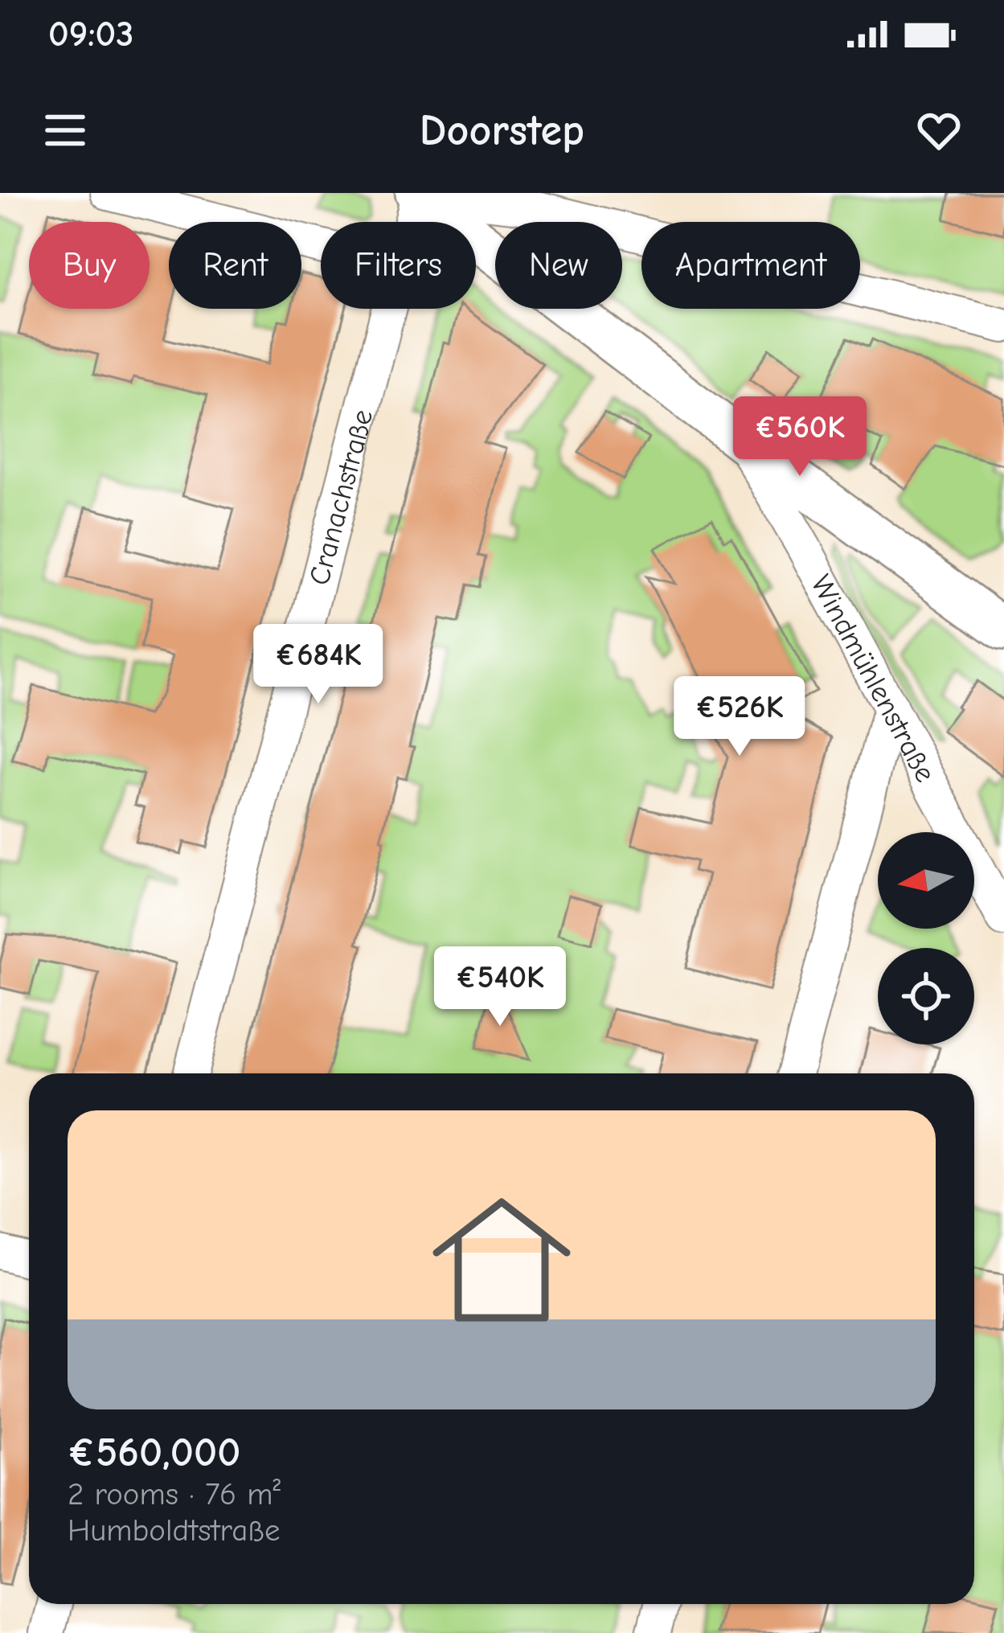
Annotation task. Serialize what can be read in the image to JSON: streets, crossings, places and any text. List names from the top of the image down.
{
  "streets": {
    "street": ["Cranachstraße", "Windmühlenstraße"]
  },
  "north": "left",
  "page": {
    "status": "09:03",
    "header": "Doorstep",
    "chip": [
      "Buy",
      "Rent",
      "Filters",
      "New",
      "Apartment"
    ],
    "price": [
      "€560K",
      "€684K",
      "€526K",
      "€540K"
    ],
    "list": [
      {
        "name": "€560,000",
        "note": "2 rooms · 76 m² · Humboldtstraße"
      }
    ]
  }
}
